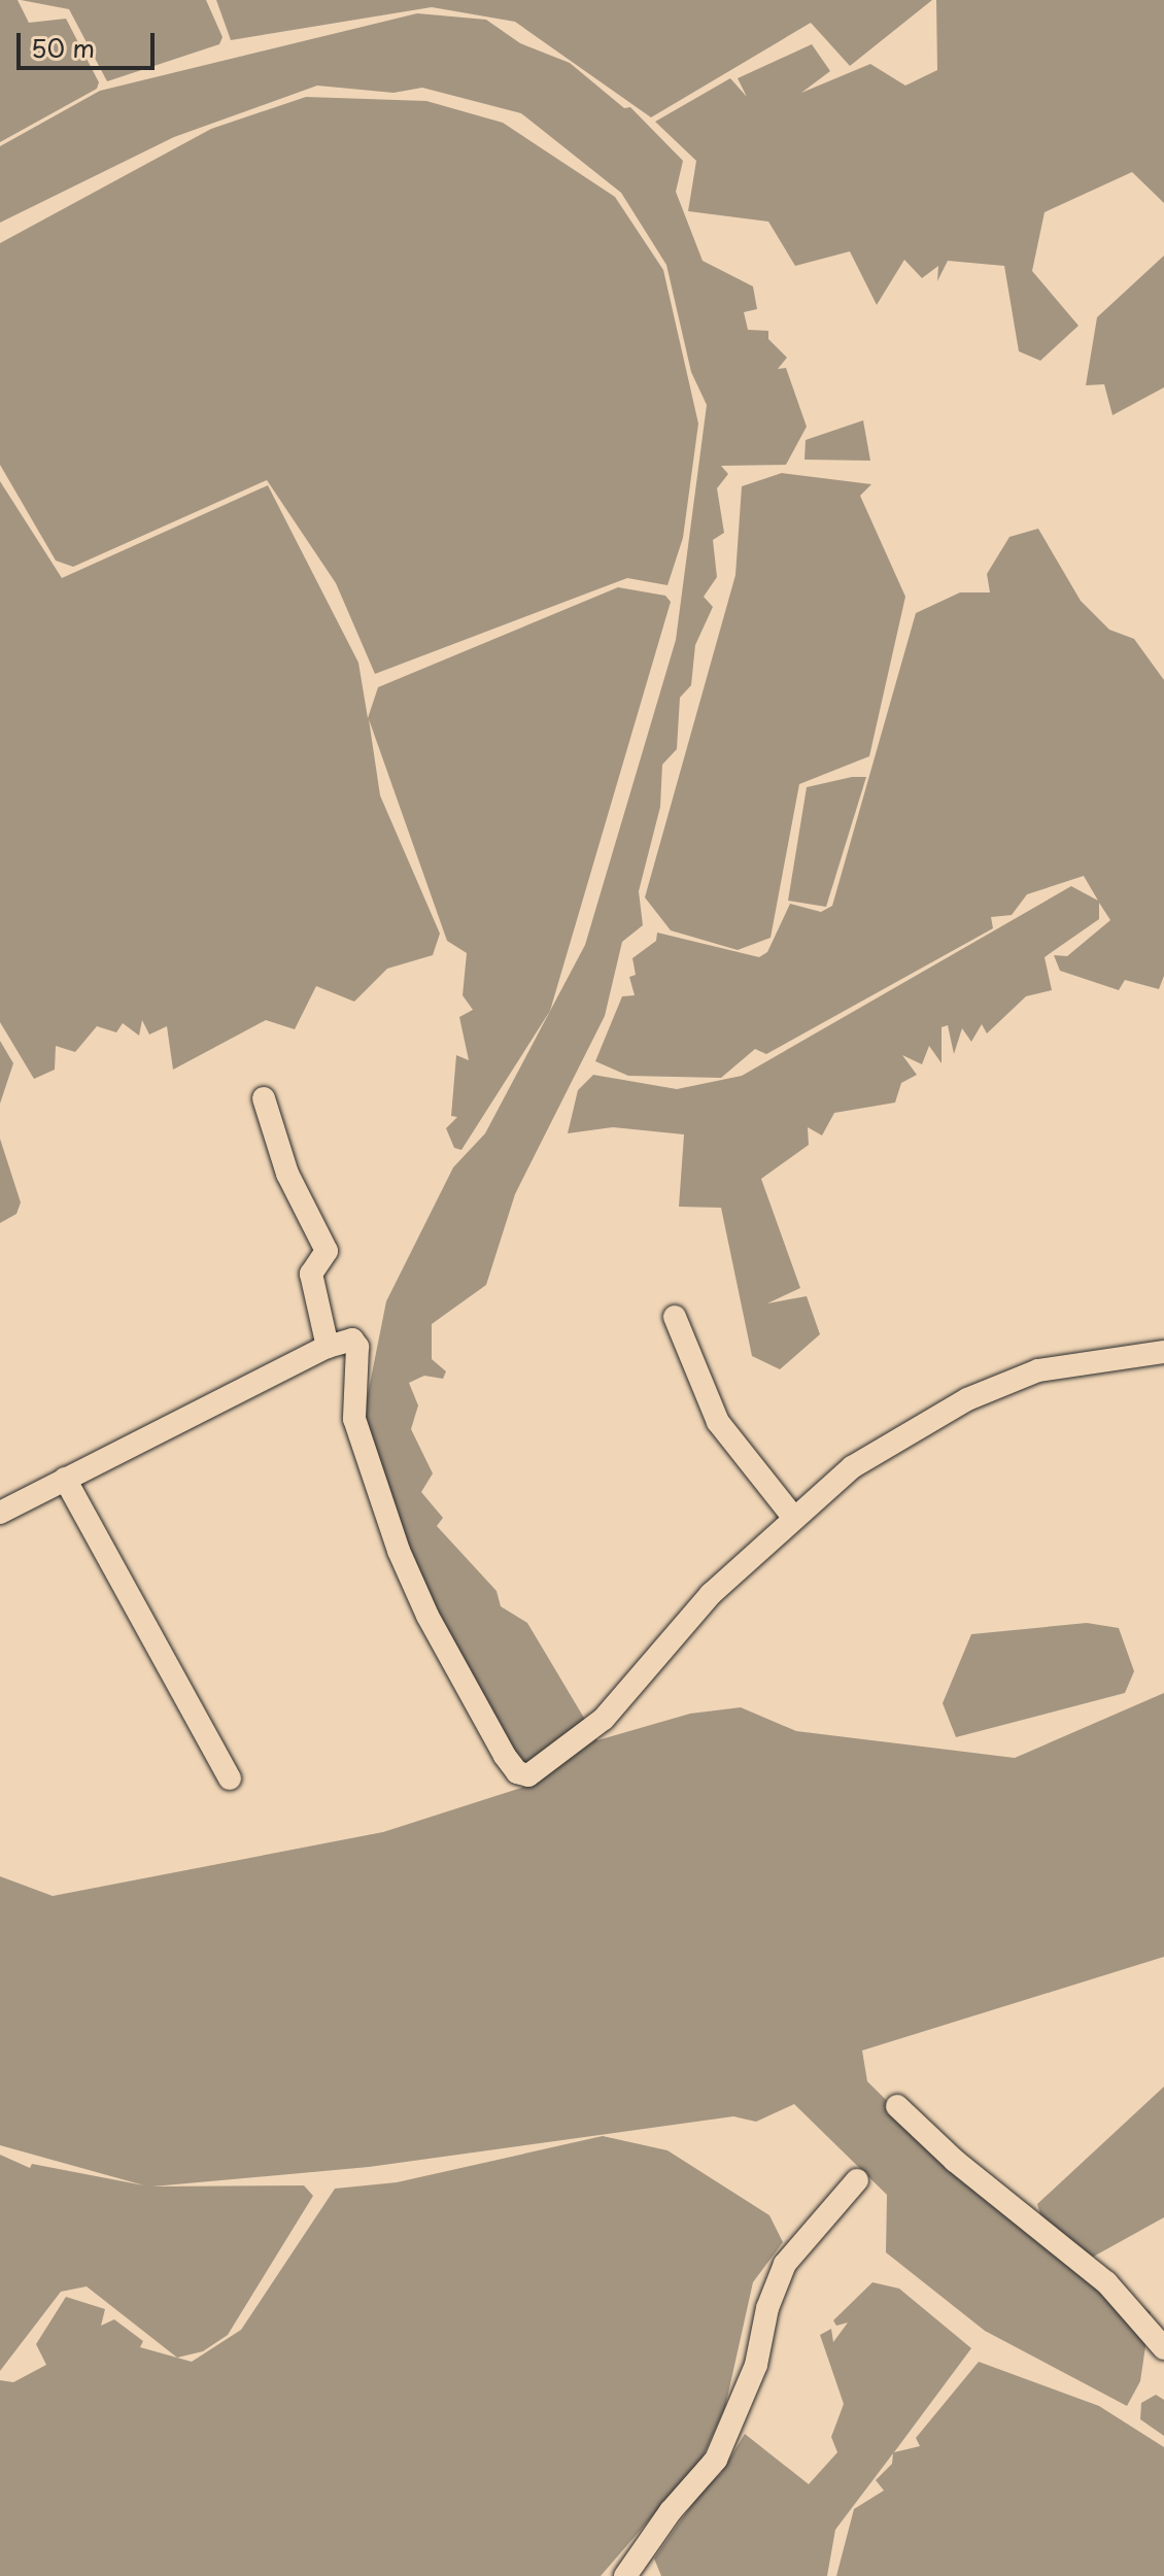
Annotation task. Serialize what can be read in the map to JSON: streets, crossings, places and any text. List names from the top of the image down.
{
  "scale_bar": "50 m"
}
